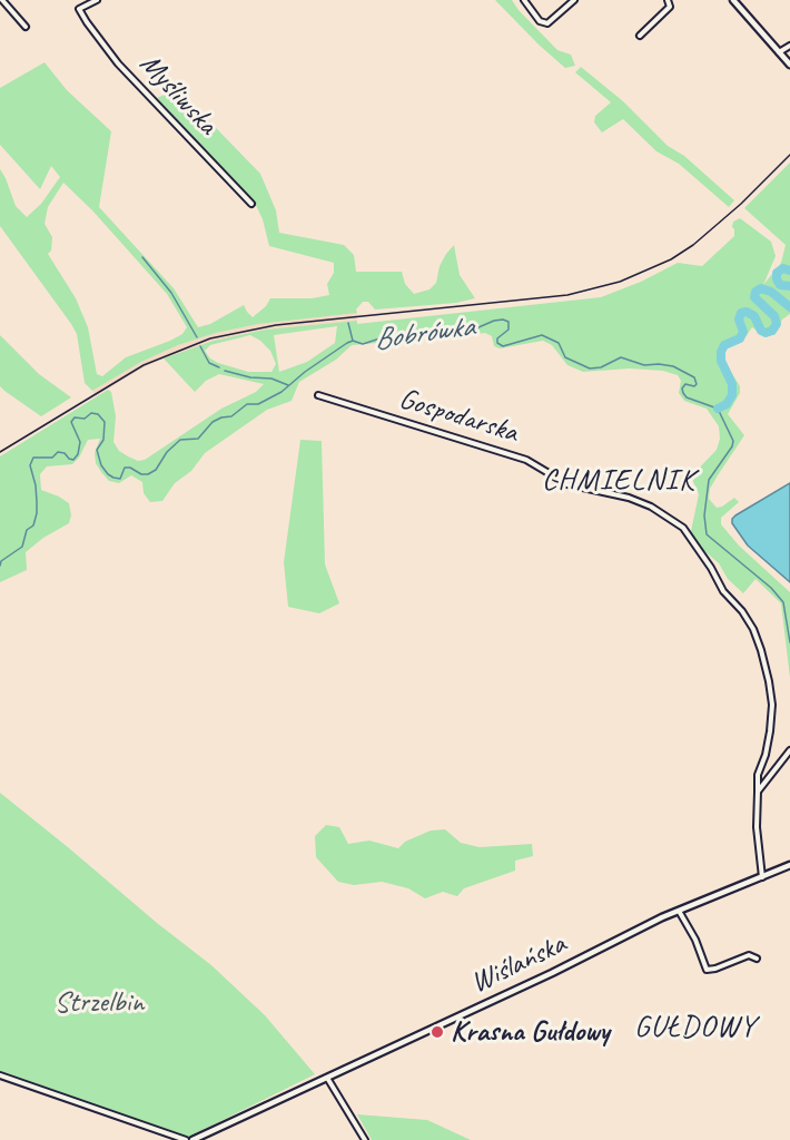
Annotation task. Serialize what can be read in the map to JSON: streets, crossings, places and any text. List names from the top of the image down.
{
  "streets": {
    "street": ["Myśliwska", "Gospodarska", "Wiślańska"]
  },
  "crossings": [
    ["Gospodarska", "Wiślańska"]
  ],
  "districts": ["CHMIELNIK", "GUŁDOWY"],
  "water": ["Bobrówka"],
  "parks": ["Strzelbin"],
  "places": ["Krasna Gułdowy"]
}
